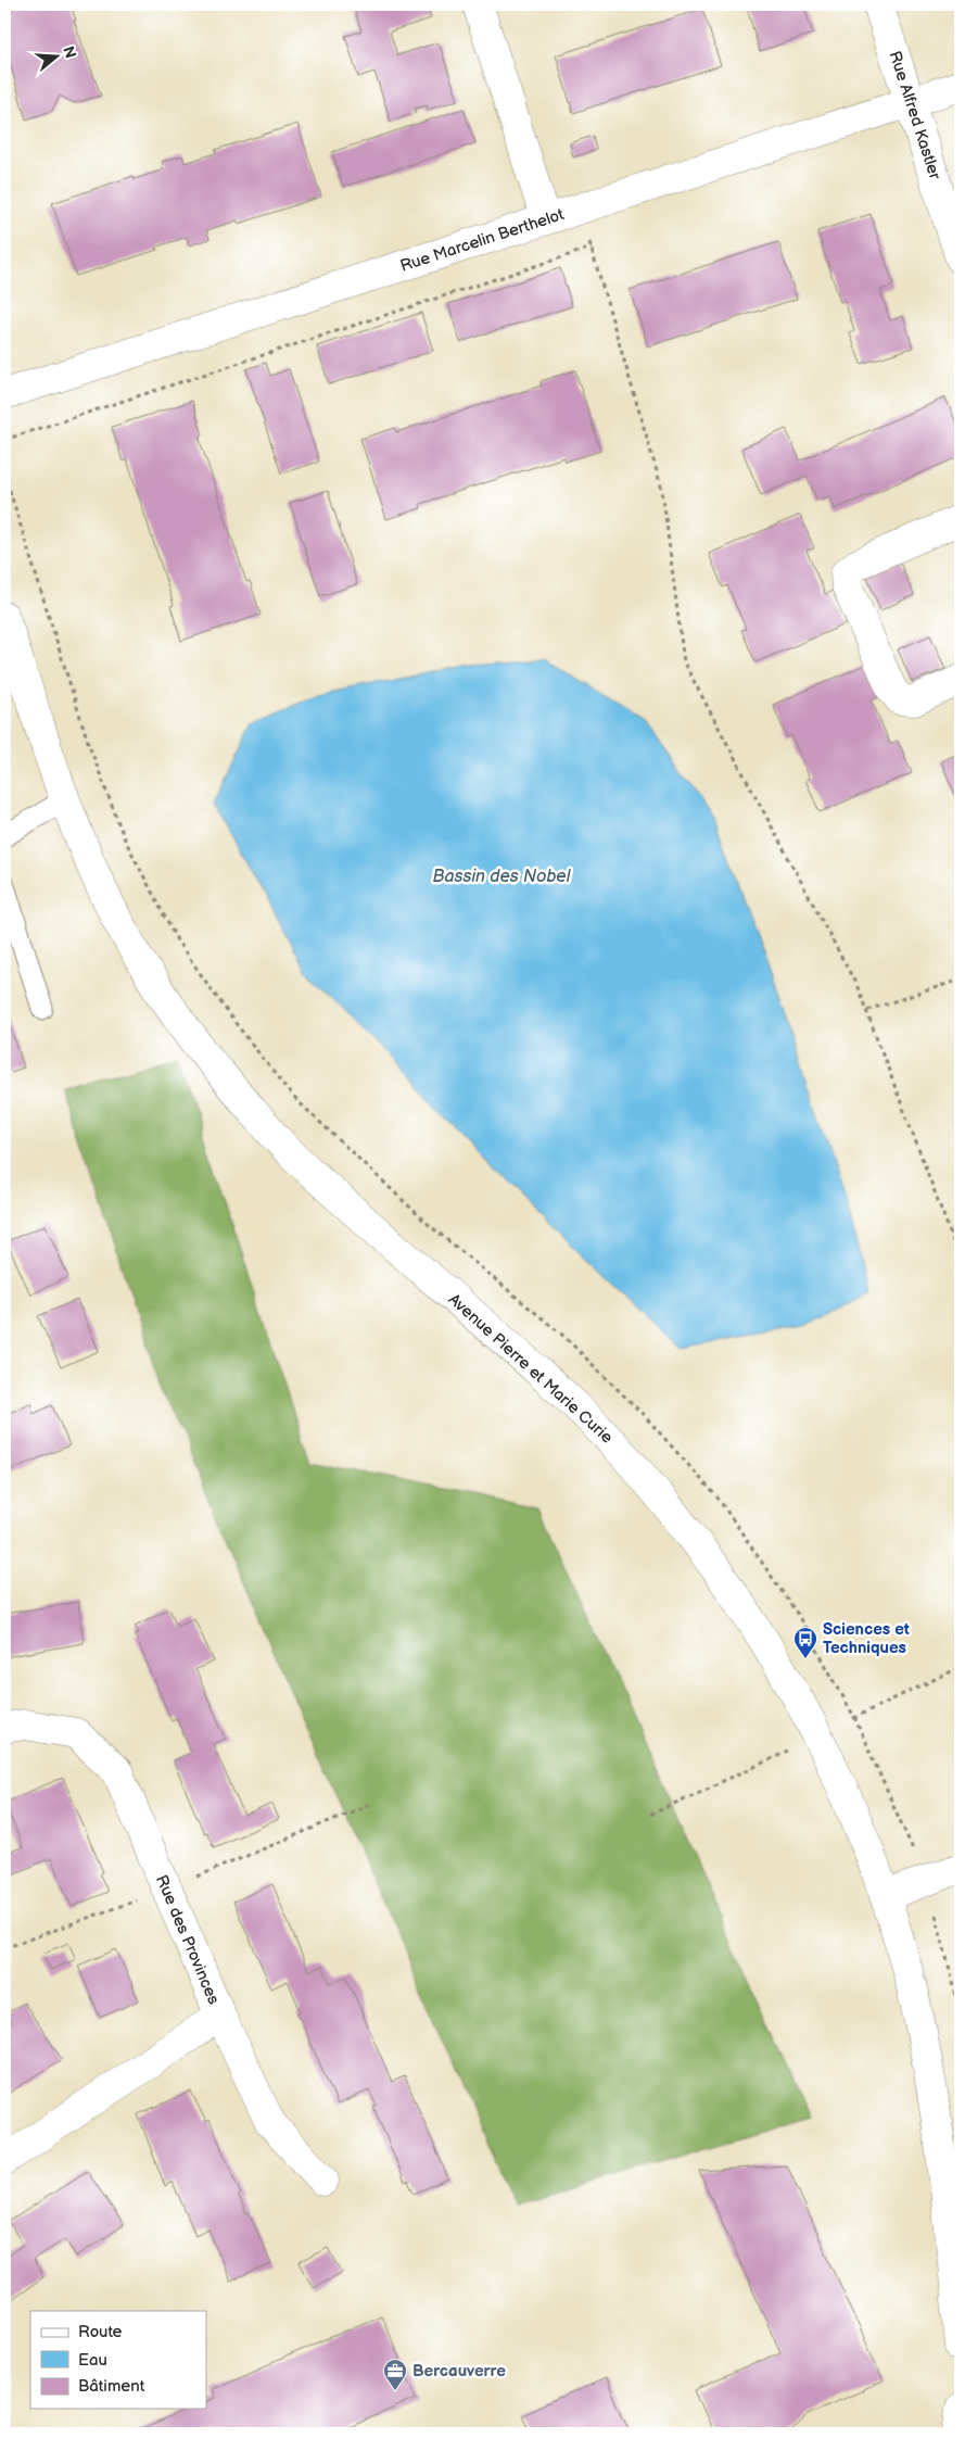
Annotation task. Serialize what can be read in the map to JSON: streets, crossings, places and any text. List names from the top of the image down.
{
  "streets": {
    "street": [
      "Rue Alfred Kastler",
      "Rue Marcelin Berthelot",
      "Avenue Pierre et Marie Curie",
      "Rue des Provinces"
    ]
  },
  "crossings": [
    ["Rue Alfred Kastler", "Rue Marcelin Berthelot"]
  ],
  "water": ["Bassin des Nobel"],
  "places": {
    "bus stop": ["Sciences et Techniques"],
    "office": ["Bercauverre"]
  },
  "legend": ["Route", "Eau", "Bâtiment"],
  "north": "right"
}
